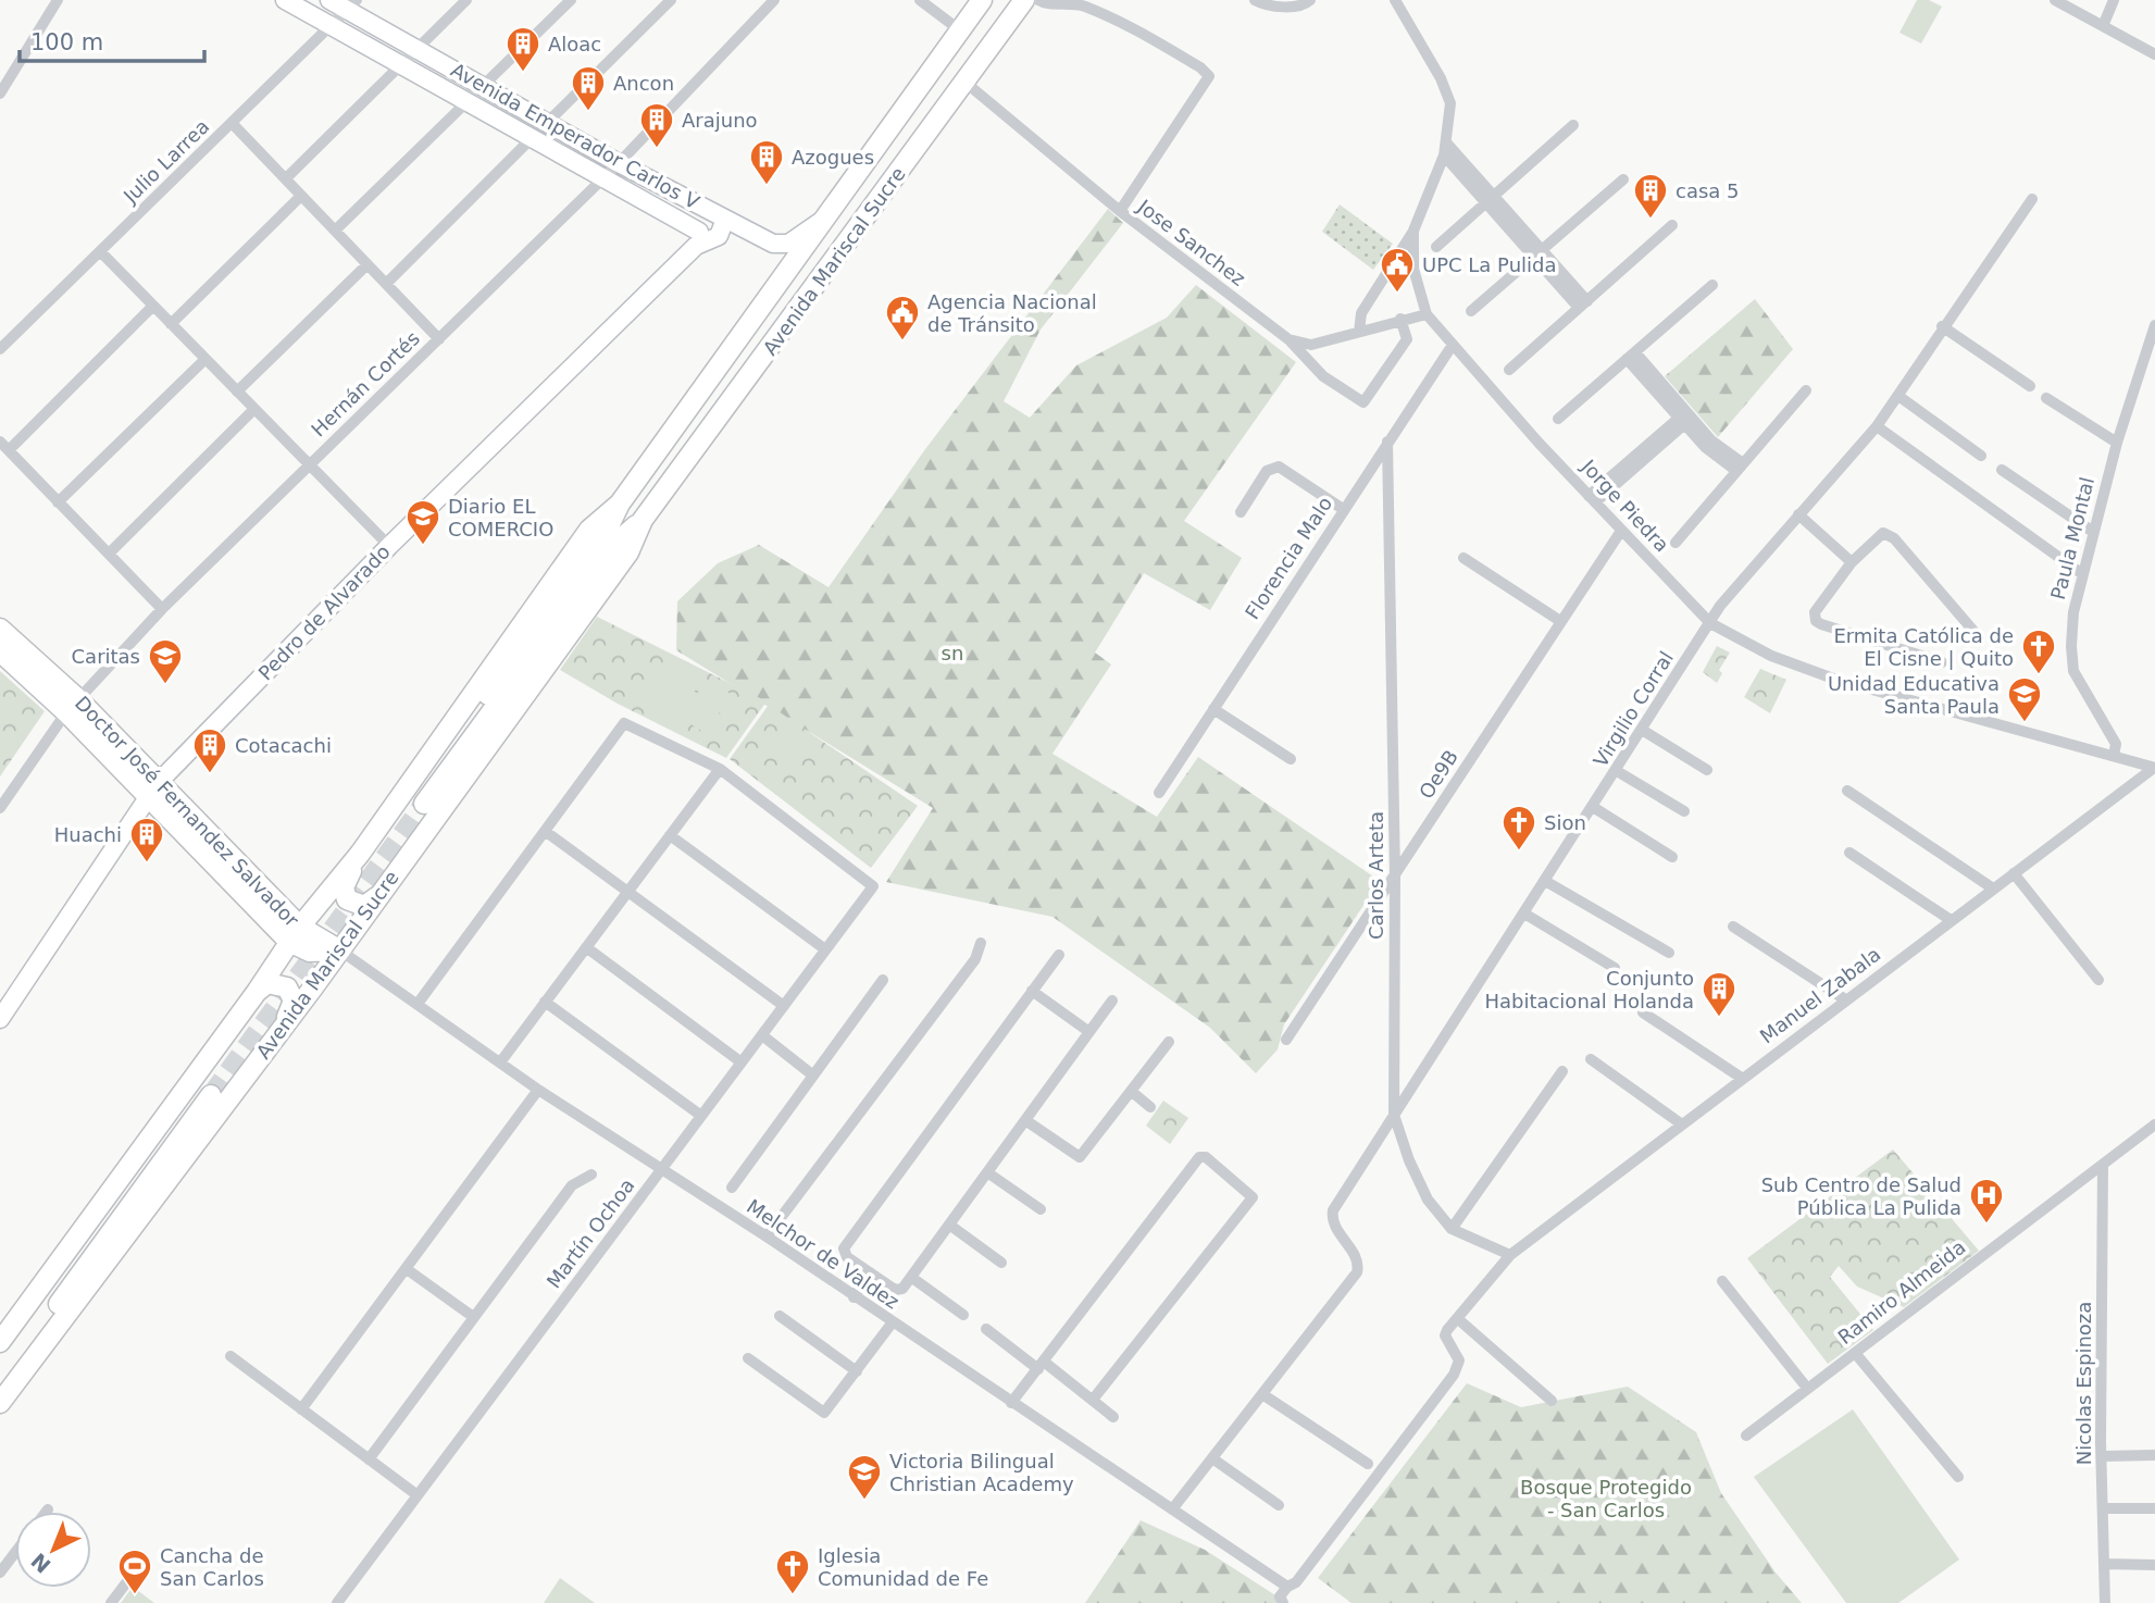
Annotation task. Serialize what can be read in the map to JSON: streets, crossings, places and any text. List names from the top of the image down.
{
  "streets": {
    "main road": [
      "Avenida Emperador Carlos V",
      "Avenida Mariscal Sucre",
      "Pedro de Alvarado",
      "Doctor José Fernandez Salvador"
    ],
    "street": [
      "Julio Larrea",
      "Jose Sanchez",
      "Hernán Cortés",
      "Jorge Piedra",
      "Paula Montal",
      "Florencia Malo",
      "Virgilio Corral",
      "Oe9B",
      "Carlos Arteta",
      "Manuel Zabala",
      "Martín Ochoa",
      "Melchor de Valdez",
      "Ramiro Almeida",
      "Nicolas Espinoza"
    ]
  },
  "crossings": [
    ["Avenida Emperador Carlos V", "Julio Larrea"],
    ["Avenida Emperador Carlos V", "Avenida Mariscal Sucre"],
    ["Avenida Emperador Carlos V", "Hernán Cortés"],
    ["Avenida Emperador Carlos V", "Pedro de Alvarado"],
    ["Jose Sanchez", "Avenida Mariscal Sucre"],
    ["Avenida Mariscal Sucre", "Doctor José Fernandez Salvador"],
    ["Avenida Mariscal Sucre", "Melchor de Valdez"],
    ["Hernán Cortés", "Doctor José Fernandez Salvador"],
    ["Jorge Piedra", "Paula Montal"],
    ["Jorge Piedra", "Florencia Malo"],
    ["Jorge Piedra", "Virgilio Corral"],
    ["Jorge Piedra", "Oe9B"],
    ["Jorge Piedra", "Manuel Zabala"],
    ["Florencia Malo", "Carlos Arteta"],
    ["Pedro de Alvarado", "Doctor José Fernandez Salvador"],
    ["Virgilio Corral", "Carlos Arteta"],
    ["Oe9B", "Carlos Arteta"],
    ["Doctor José Fernandez Salvador", "Melchor de Valdez"],
    ["Carlos Arteta", "Manuel Zabala"],
    ["Martín Ochoa", "Melchor de Valdez"],
    ["Ramiro Almeida", "Nicolas Espinoza"]
  ],
  "parks": ["sn", "Bosque Protegido - San Carlos"],
  "places": {
    "building": [
      "Aloac",
      "Ancon",
      "Arajuno",
      "Azogues",
      "casa 5",
      "Cotacachi",
      "Huachi",
      "Conjunto Habitacional Holanda"
    ],
    "public building": ["UPC La Pulida", "Agencia Nacional de Tránsito"],
    "school or university": [
      "Diario EL COMERCIO",
      "Caritas",
      "Unidad Educativa Santa Paula",
      "Victoria Bilingual Christian Academy"
    ],
    "church": ["Ermita Católica de El Cisne | Quito", "Sion", "Iglesia Comunidad de Fe"],
    "hospital": ["Sub Centro de Salud Pública La Pulida"],
    "sports": ["Cancha de San Carlos"]
  },
  "scale_bar": "100 m",
  "north": "bottom left"
}
